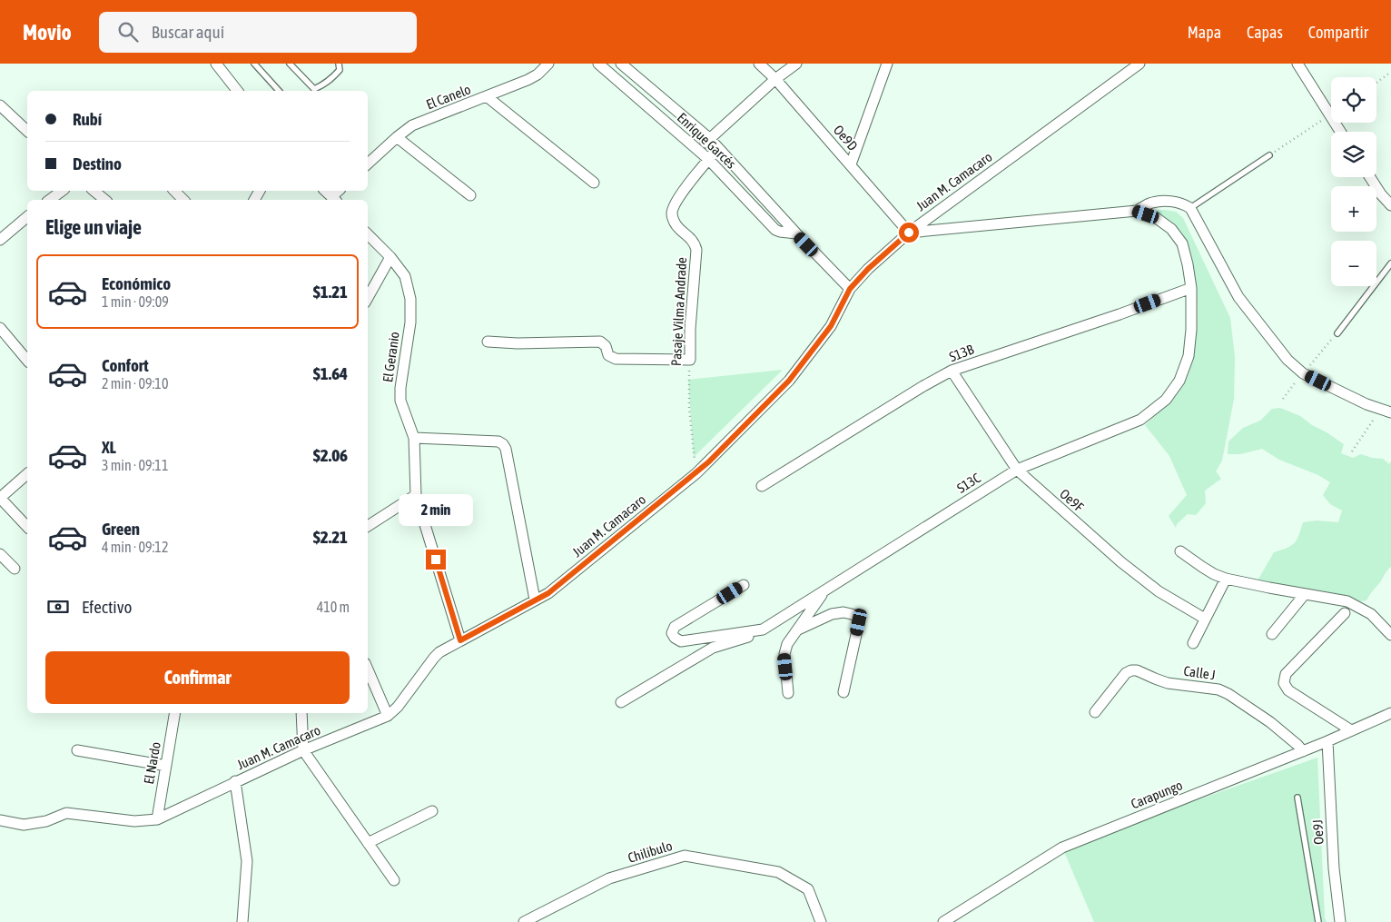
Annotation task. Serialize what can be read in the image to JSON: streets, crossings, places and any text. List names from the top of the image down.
{
  "streets": {
    "street": [
      "El Canelo",
      "Oe9D",
      "Enrique Garcés",
      "Juan M. Camacaro",
      "Pasaje Vilma Andrade",
      "S13B",
      "El Geranio",
      "S13C",
      "Oe9F",
      "Calle J",
      "El Nardo",
      "Carapungo",
      "Oe9J",
      "Chilibulo"
    ]
  },
  "crossings": [
    ["Oe9D", "Juan M. Camacaro"],
    ["Enrique Garcés", "Juan M. Camacaro"],
    ["Enrique Garcés", "Pasaje Vilma Andrade"],
    ["Juan M. Camacaro", "Pasaje Vilma Andrade"],
    ["Juan M. Camacaro", "El Geranio"],
    ["Juan M. Camacaro", "El Nardo"],
    ["S13B", "S13C"],
    ["S13B", "Oe9F"],
    ["S13C", "Oe9F"],
    ["Calle J", "Carapungo"],
    ["Carapungo", "Oe9J"]
  ],
  "page": {
    "header": "Movio",
    "search": "Buscar aquí",
    "nav": ["Mapa", "Capas", "Compartir"],
    "map_buttons": ["+", "−"],
    "banner": ["Rubí", "Destino"],
    "heading": "Elige un viaje",
    "list": [
      {
        "name": "Económico",
        "note": "1 min · 09:09",
        "value": "$1.21"
      },
      {
        "name": "Confort",
        "note": "2 min · 09:10",
        "value": "$1.64"
      },
      {
        "name": "XL",
        "note": "3 min · 09:11",
        "value": "$2.06"
      },
      {
        "name": "Green",
        "note": "4 min · 09:12",
        "value": "$2.21"
      }
    ],
    "bubble": "2 min",
    "pay": ["Efectivo", "410 m"],
    "buttons": "Confirmar"
  }
}
